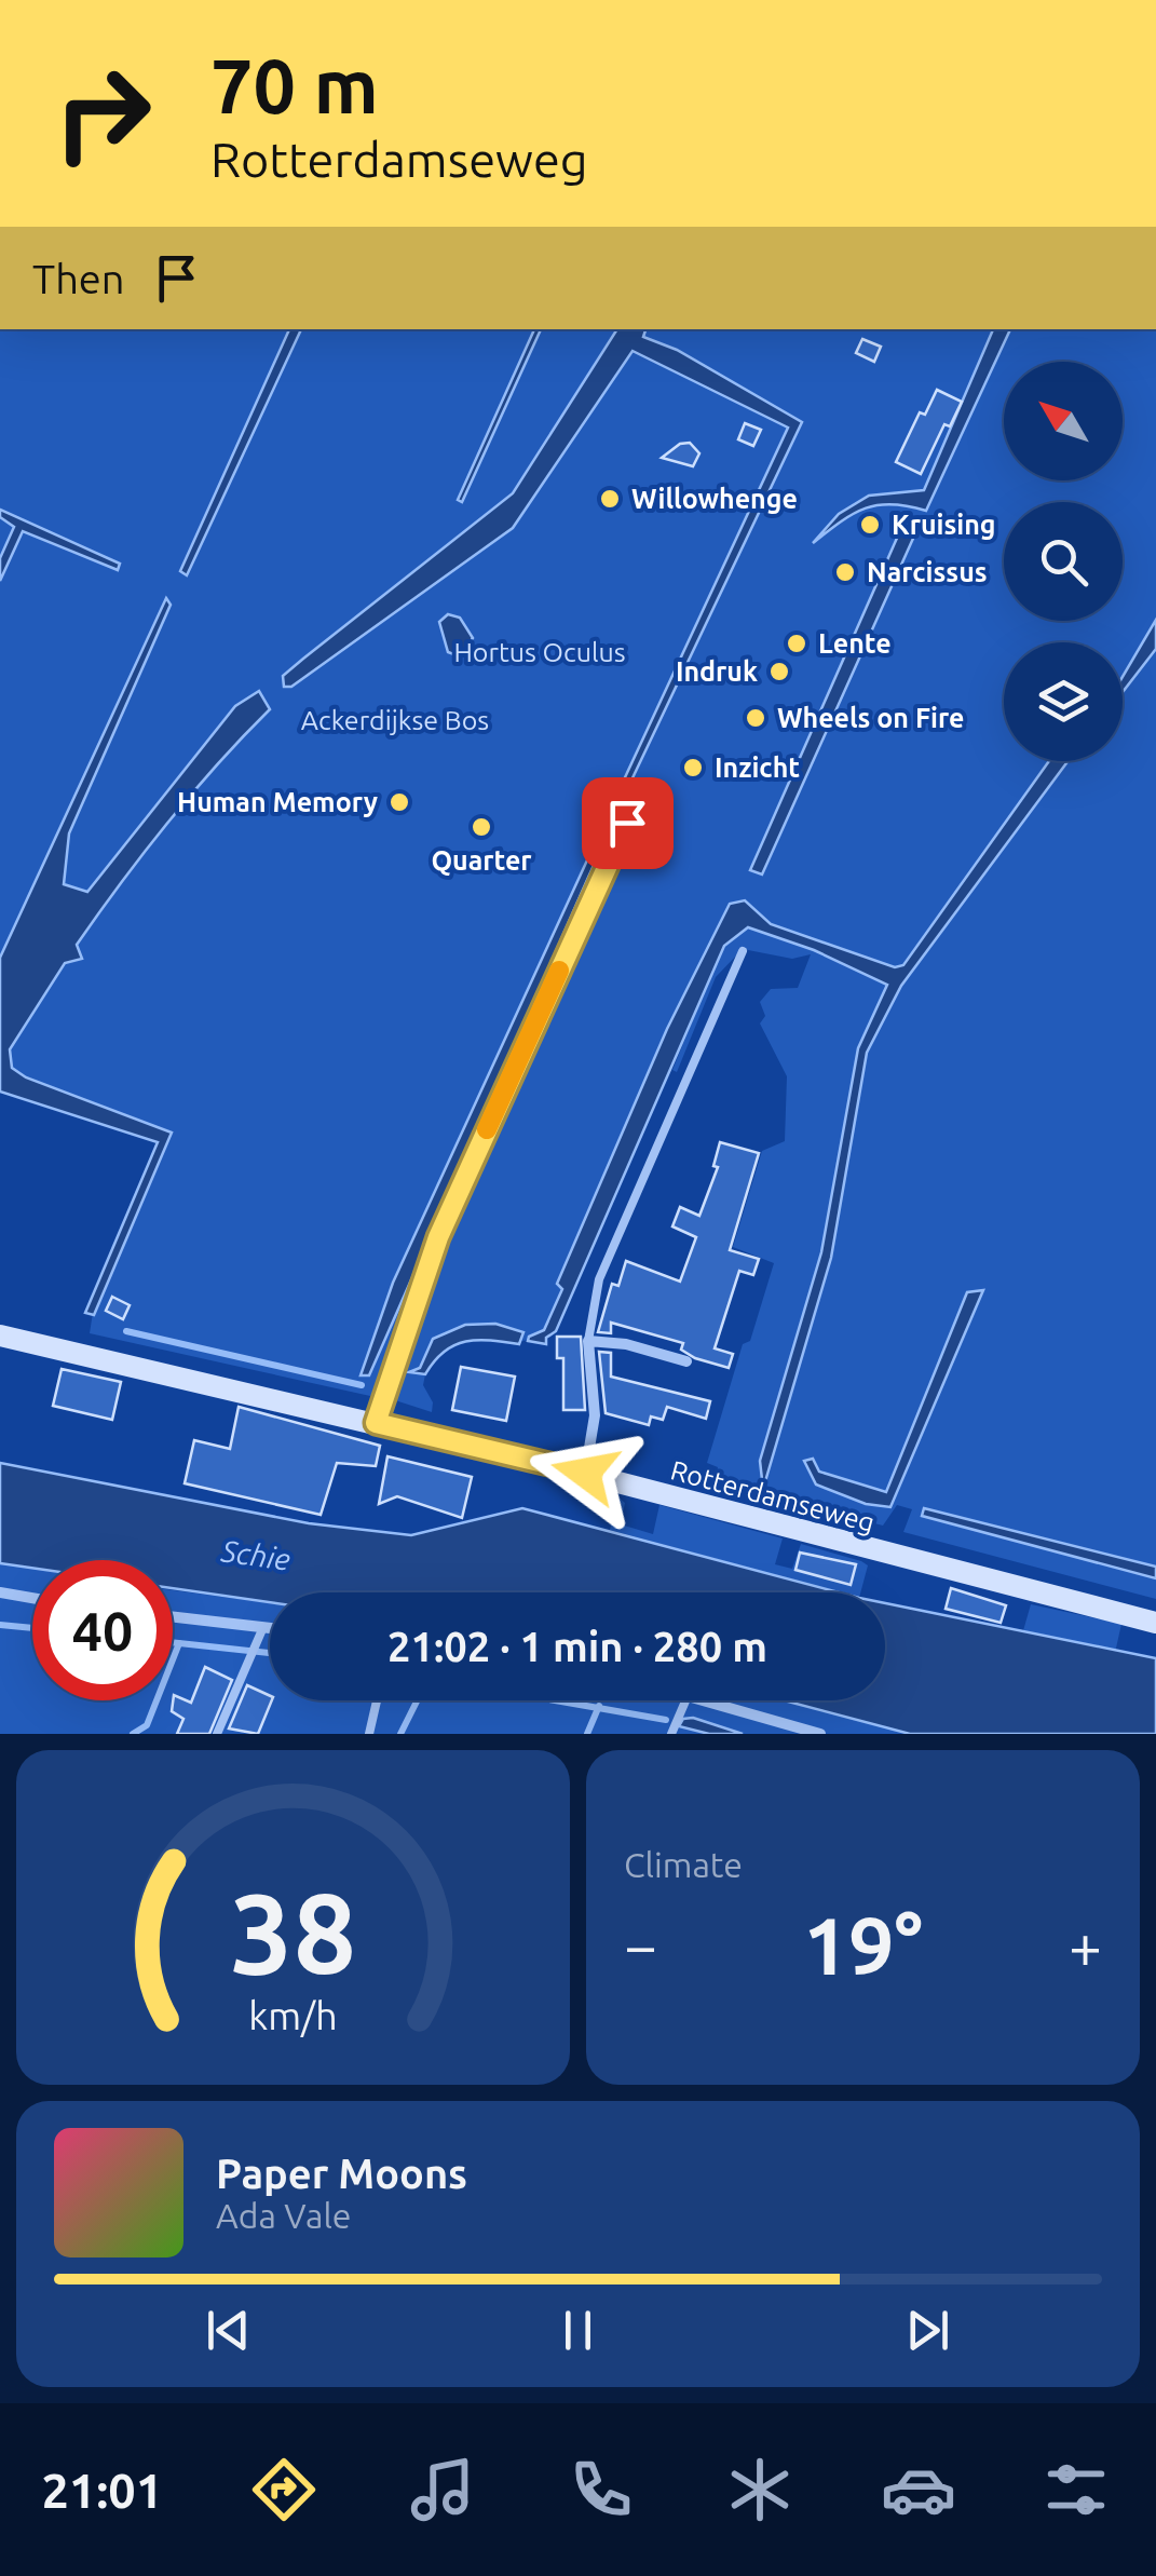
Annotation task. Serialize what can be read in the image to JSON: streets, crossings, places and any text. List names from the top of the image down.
{
  "streets": {
    "street": ["Rotterdamseweg"]
  },
  "water": ["Schie"],
  "parks": ["Hortus Oculus", "Ackerdijkse Bos"],
  "places": [
    "Willowhenge",
    "Kruising",
    "Narcissus",
    "Lente",
    "Indruk",
    "Wheels on Fire",
    "Inzicht",
    "Human Memory",
    "Quarter"
  ],
  "north": "top left",
  "page": {
    "turn": ["70 m", "Rotterdamseweg"],
    "then": "Then",
    "limit": "40",
    "trip": "21:02 · 1 min · 280 m",
    "tile": "Climate",
    "heat": ["−", "19°", "+"],
    "song": ["Paper Moons", "Ada Vale"],
    "tabs": "21:01",
    "gauge": ["38", "km/h"]
  }
}
